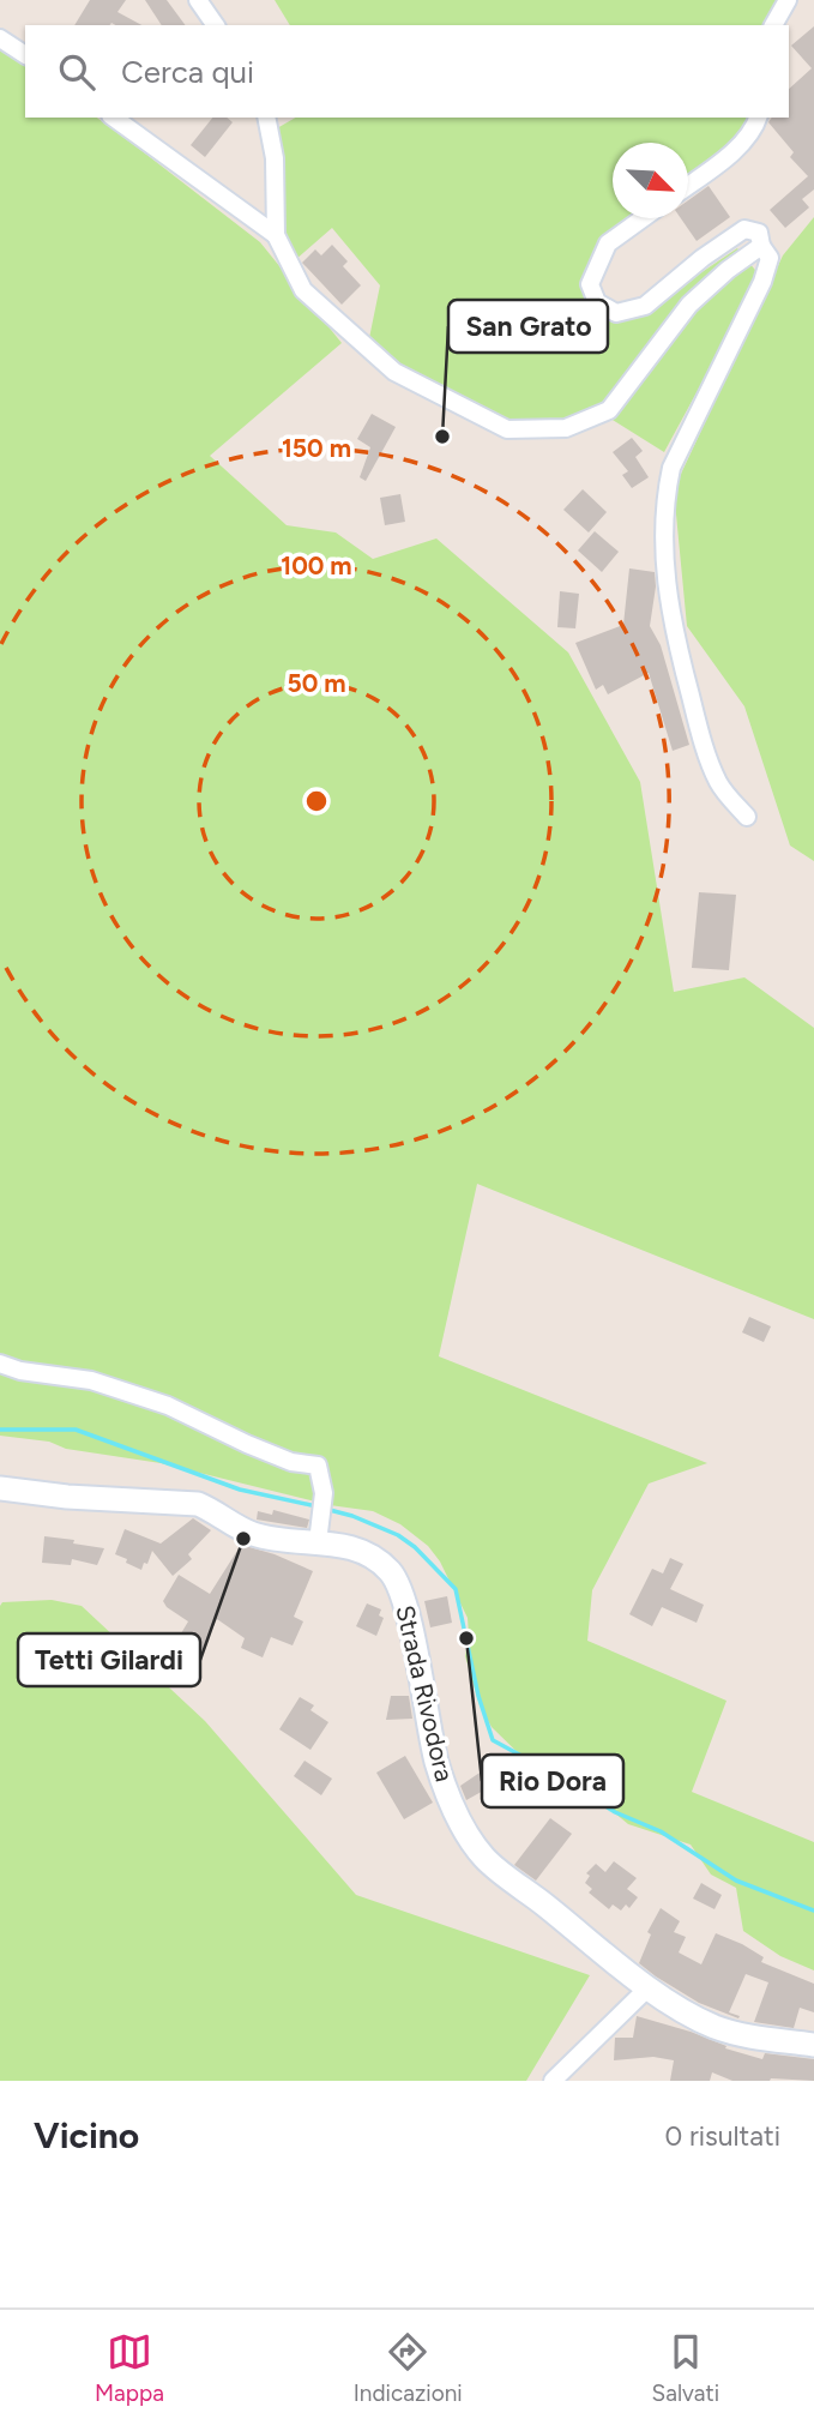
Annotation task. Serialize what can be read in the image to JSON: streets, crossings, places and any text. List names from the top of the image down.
{
  "streets": {
    "street": ["Strada Rivodora"]
  },
  "places": ["San Grato", "Tetti Gilardi", "Rio Dora"],
  "north": "bottom right",
  "page": {
    "search": "Cerca qui",
    "heading": ["Vicino", "0 risultati"],
    "nav": ["Mappa", "Indicazioni", "Salvati"]
  },
  "rings": ["150 m", "100 m", "50 m"]
}
